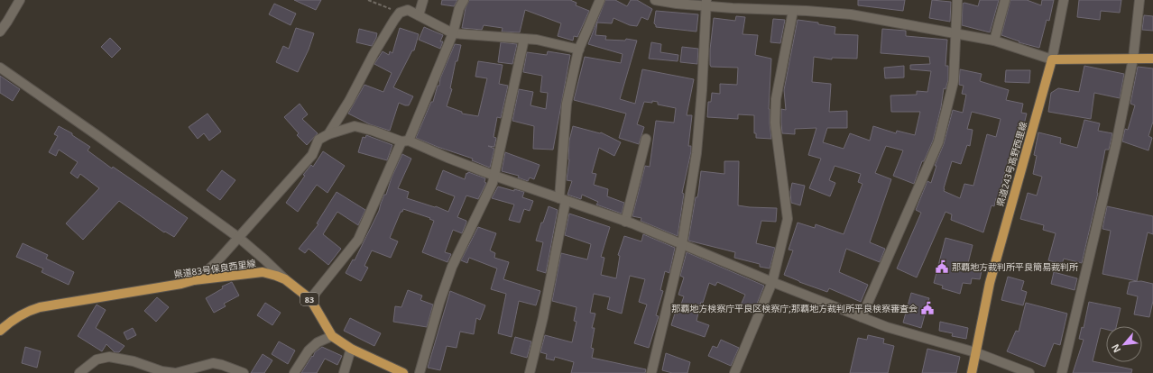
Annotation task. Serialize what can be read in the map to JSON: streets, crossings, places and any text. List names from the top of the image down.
{
  "streets": {
    "main road": ["県道243号高野西里線", "県道83号保良西里線", "83"]
  },
  "places": {
    "public building": ["那覇地方裁判所平良簡易裁判所", "那覇地方検察庁平良区検察庁;那覇地方裁判所平良検察審査会"]
  },
  "north": "bottom left"
}
